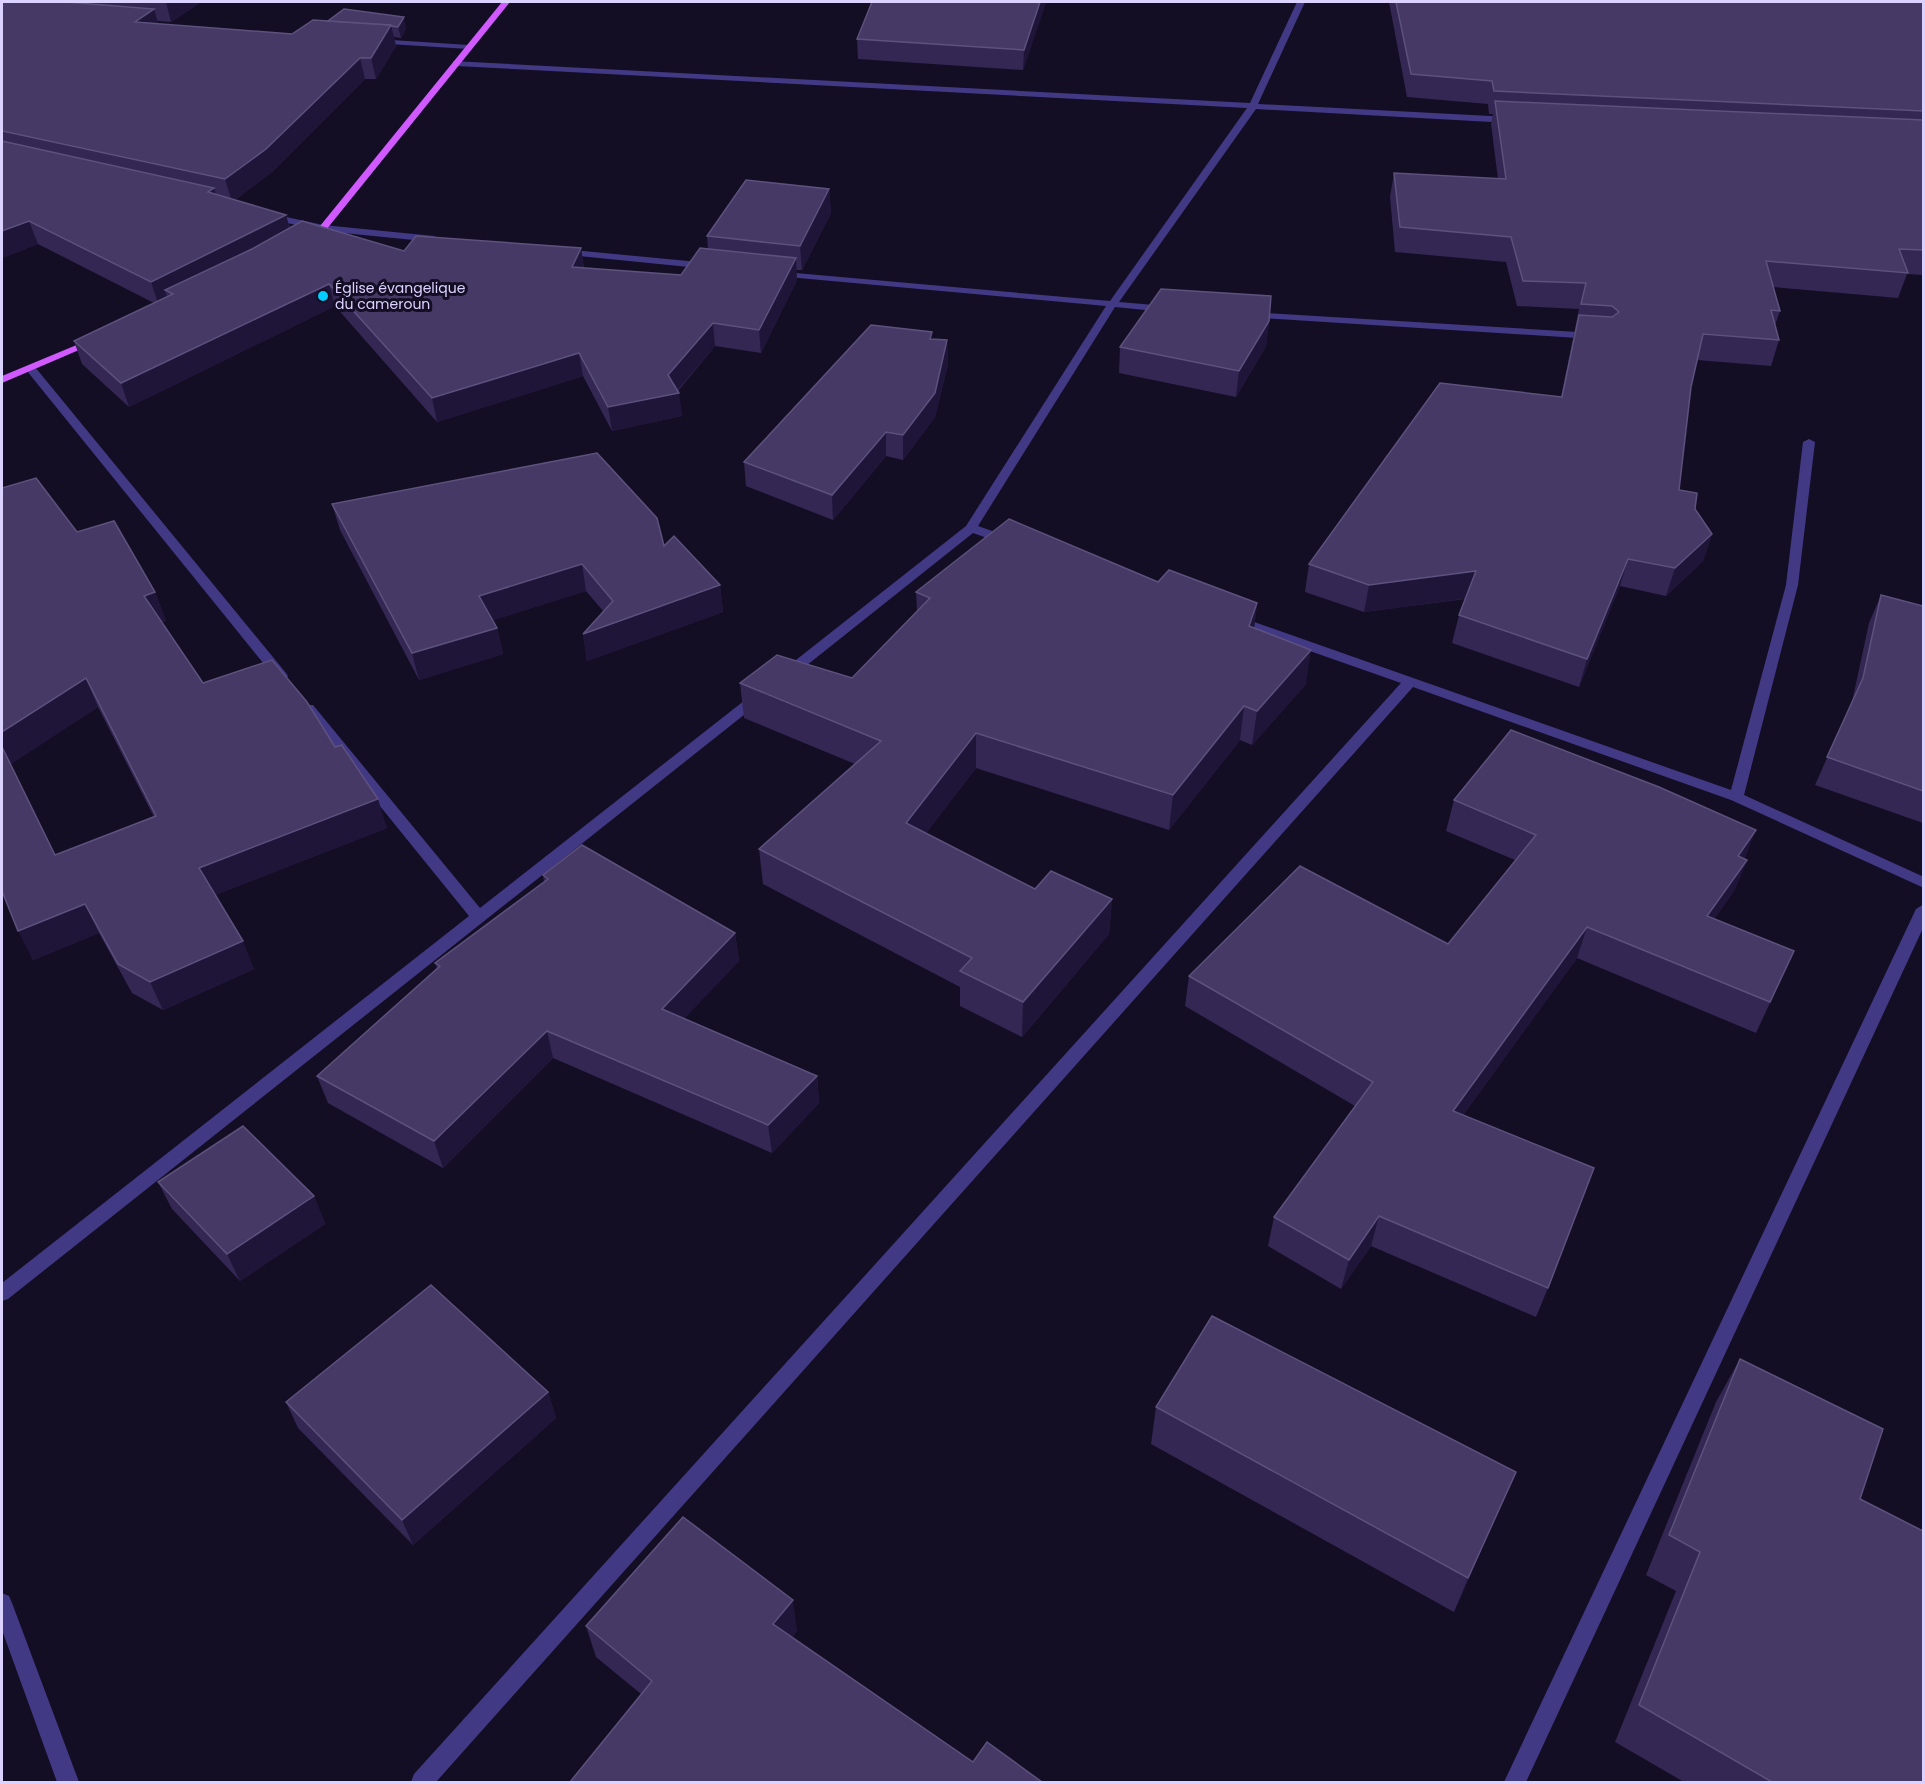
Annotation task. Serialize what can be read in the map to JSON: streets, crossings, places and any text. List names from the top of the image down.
{
  "places": ["Église évangelique du cameroun"]
}
